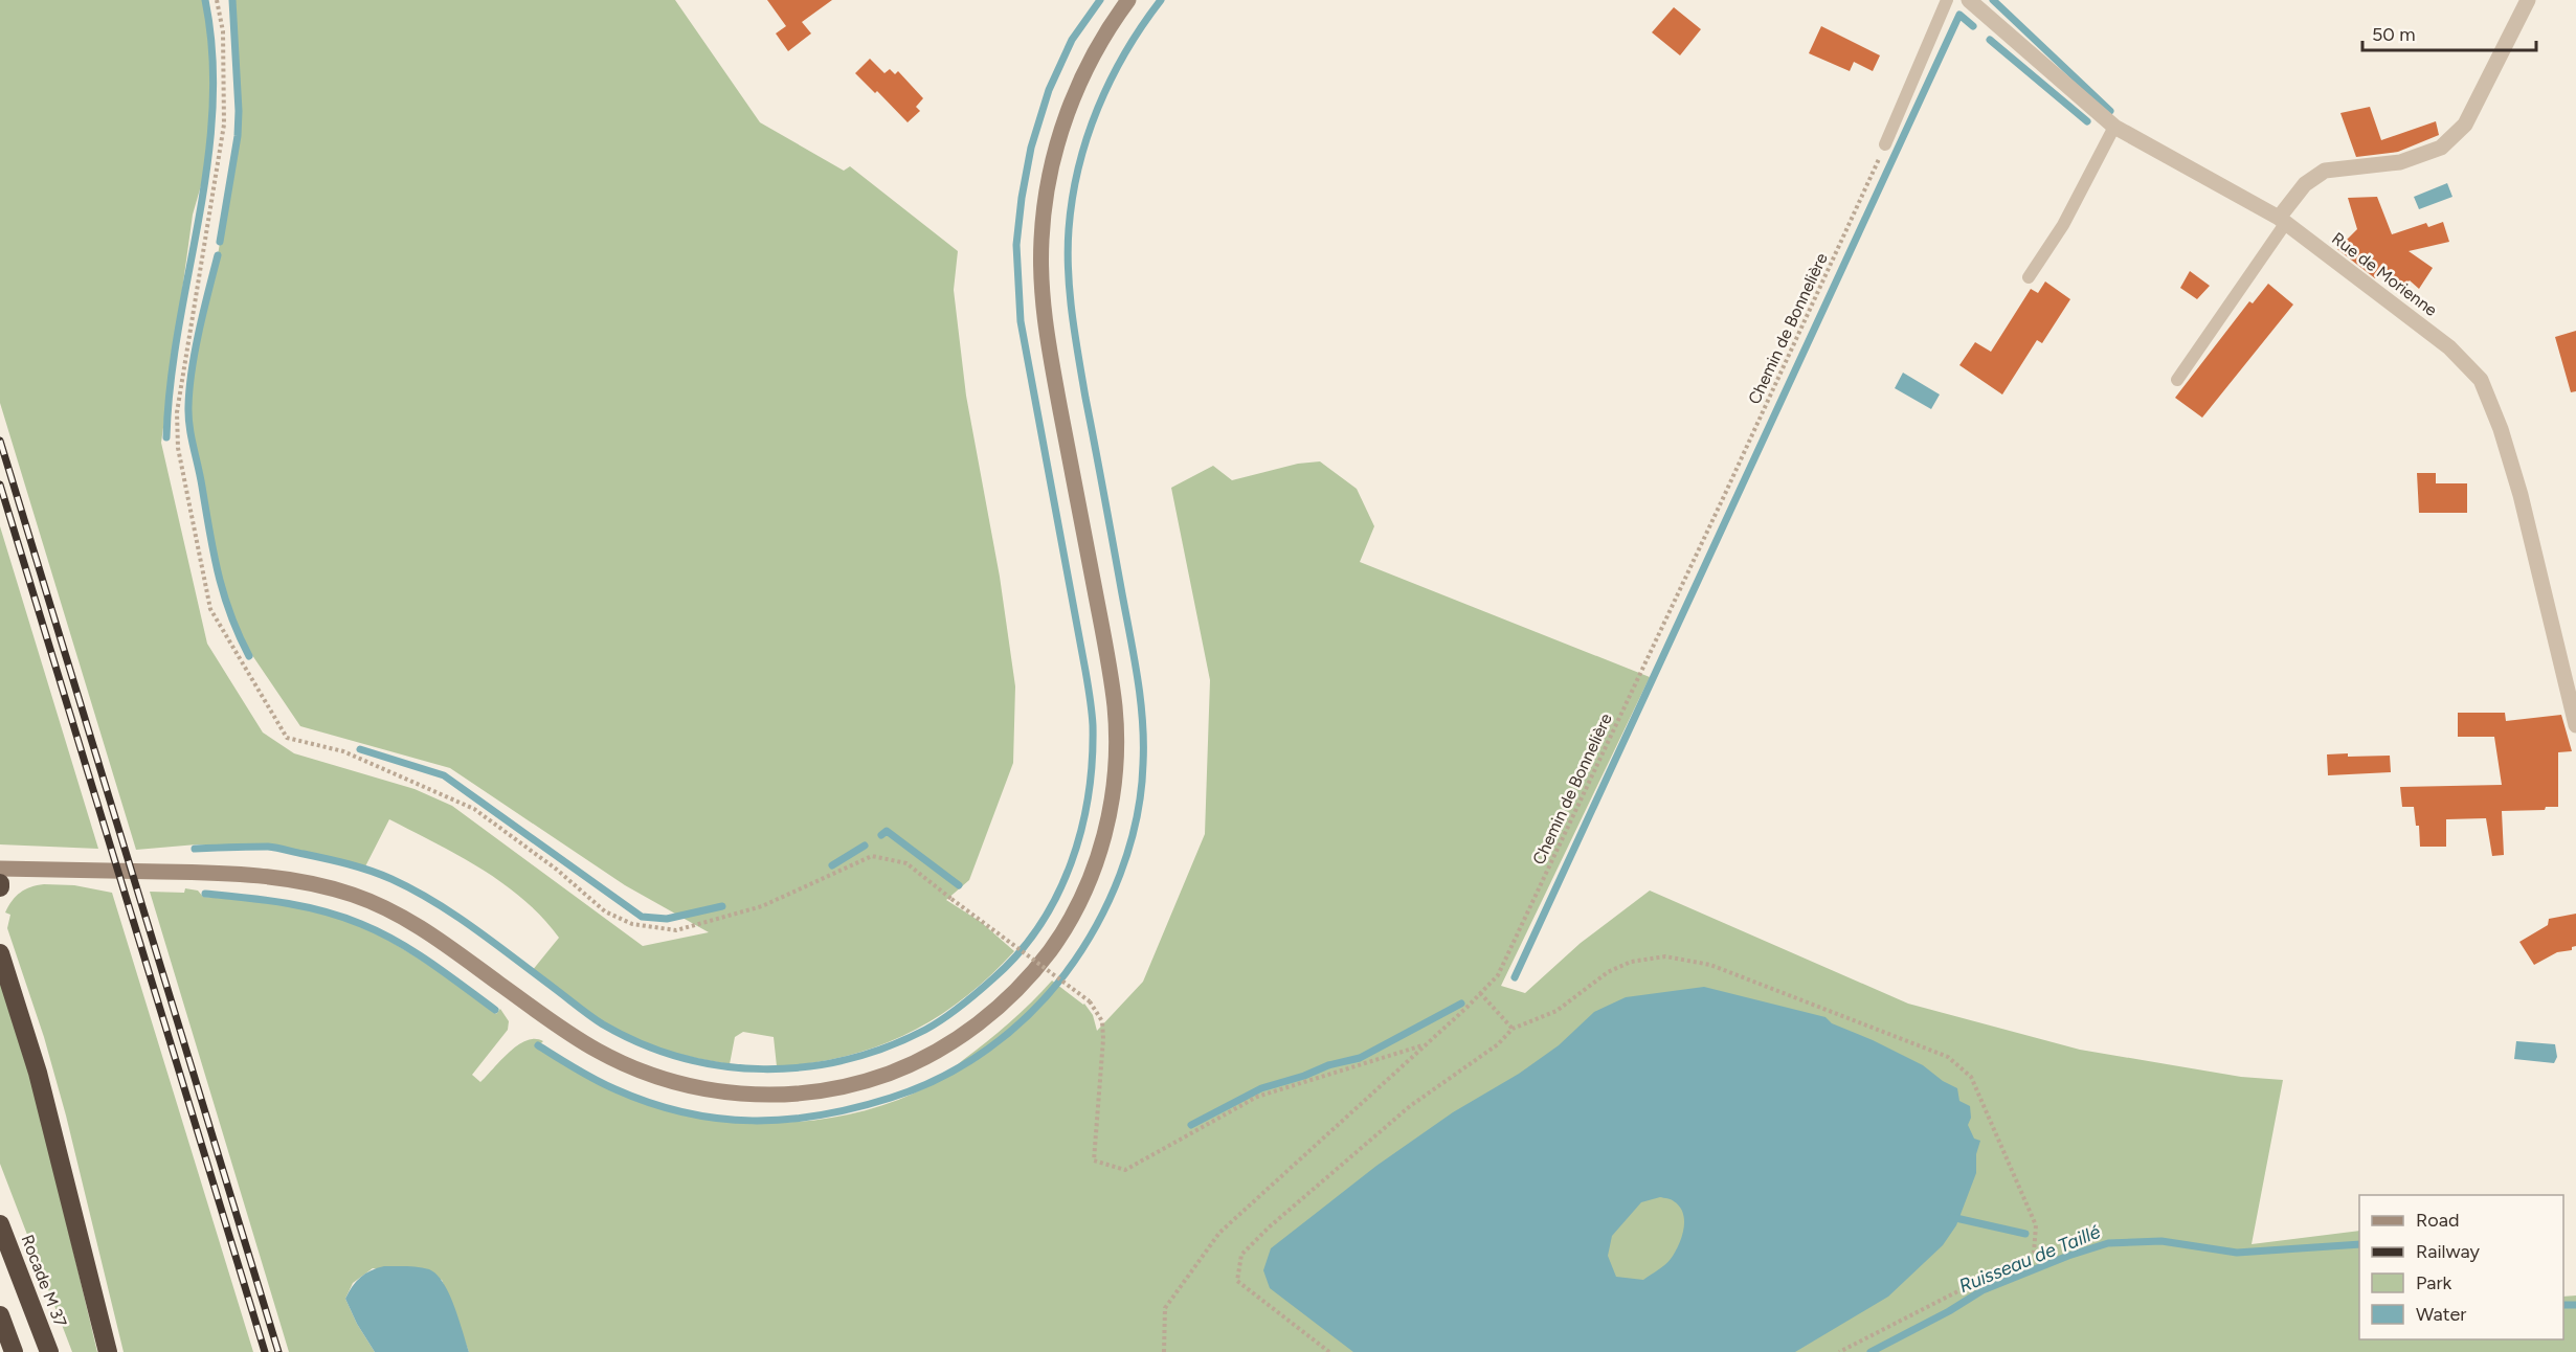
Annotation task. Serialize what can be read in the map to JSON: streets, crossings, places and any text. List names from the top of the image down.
{
  "streets": {
    "highway": ["Rocade M 37"],
    "street": ["Rue de Morienne"],
    "path": ["Chemin de Bonnelière"]
  },
  "water": ["Ruisseau de Taillé"],
  "legend": [
    "Road",
    "Railway",
    "Park",
    "Water"
  ],
  "scale_bar": "50 m"
}
